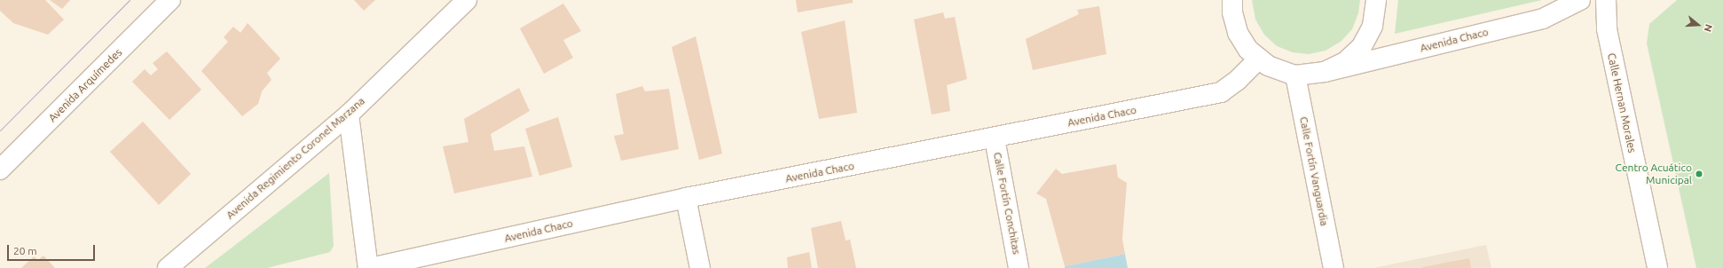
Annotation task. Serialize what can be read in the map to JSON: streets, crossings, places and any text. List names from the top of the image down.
{
  "streets": {
    "street": [
      "Avenida Chaco",
      "Avenida Arquímedes",
      "Calle Hernan Morales",
      "Avenida Regimiento Coronel Marzana",
      "Calle Fortín Vanguardia",
      "Calle Fortín Conchitas"
    ]
  },
  "crossings": [
    ["Avenida Chaco", "Calle Fortín Conchitas"]
  ],
  "places": ["Centro Acuático Municipal"],
  "scale_bar": "20 m",
  "north": "right"
}
